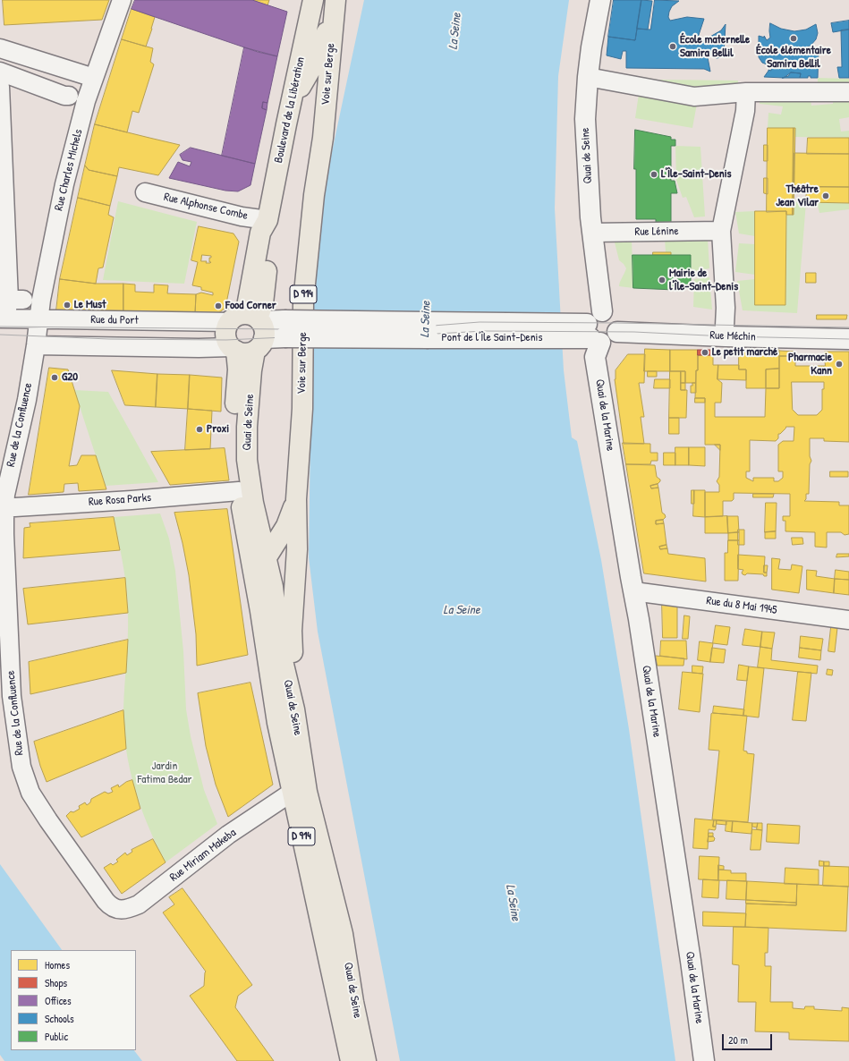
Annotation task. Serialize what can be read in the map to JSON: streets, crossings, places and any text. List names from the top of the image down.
{
  "streets": {
    "main road": [
      "Voie sur Berge",
      "Boulevard de la Libération",
      "Quai de Seine",
      "D 914"
    ],
    "street": [
      "Rue Charles Michels",
      "Rue Alphonse Combe",
      "Rue Lénine",
      "Rue du Port",
      "Rue Méchin",
      "Pont de l'Île Saint-Denis",
      "Quai de la Marine",
      "Rue de la Confluence",
      "Rue Rosa Parks",
      "Rue du 8 Mai 1945",
      "Rue Miriam Makeba"
    ]
  },
  "crossings": [
    ["Voie sur Berge", "Quai de Seine"],
    ["Voie sur Berge", "D 914"],
    ["Boulevard de la Libération", "Quai de Seine"],
    ["Boulevard de la Libération", "Rue Alphonse Combe"],
    ["Boulevard de la Libération", "D 914"],
    ["Boulevard de la Libération", "Rue du Port"],
    ["Boulevard de la Libération", "Pont de l'Île Saint-Denis"],
    ["Quai de Seine", "Rue Lénine"],
    ["Quai de Seine", "Rue du Port"],
    ["Quai de Seine", "Rue Méchin"],
    ["Quai de Seine", "Pont de l'Île Saint-Denis"],
    ["Quai de Seine", "Quai de la Marine"],
    ["Quai de Seine", "Rue Rosa Parks"],
    ["Quai de Seine", "Rue Miriam Makeba"],
    ["Rue Charles Michels", "Rue du Port"],
    ["Rue Charles Michels", "Rue de la Confluence"],
    ["Rue du Port", "Pont de l'Île Saint-Denis"],
    ["Rue Méchin", "Pont de l'Île Saint-Denis"],
    ["Rue Méchin", "Quai de la Marine"],
    ["Pont de l'Île Saint-Denis", "Quai de la Marine"],
    ["Quai de la Marine", "Rue du 8 Mai 1945"],
    ["Rue de la Confluence", "Rue Rosa Parks"],
    ["Rue de la Confluence", "Rue Miriam Makeba"]
  ],
  "water": ["La Seine"],
  "parks": ["Jardin Fatima Bedar"],
  "places": [
    "École élémentaire Samira Bellil",
    "École maternelle Samira Bellil",
    "L'Île-Saint-Denis",
    "Théâtre Jean Vilar",
    "Mairie de l'Île-Saint-Denis",
    "Le Must",
    "Food Corner",
    "Le petit marché",
    "Pharmacie Kann",
    "G20",
    "Proxi"
  ],
  "legend": [
    "Homes",
    "Shops",
    "Offices",
    "Schools",
    "Public"
  ],
  "scale_bar": "20 m"
}
